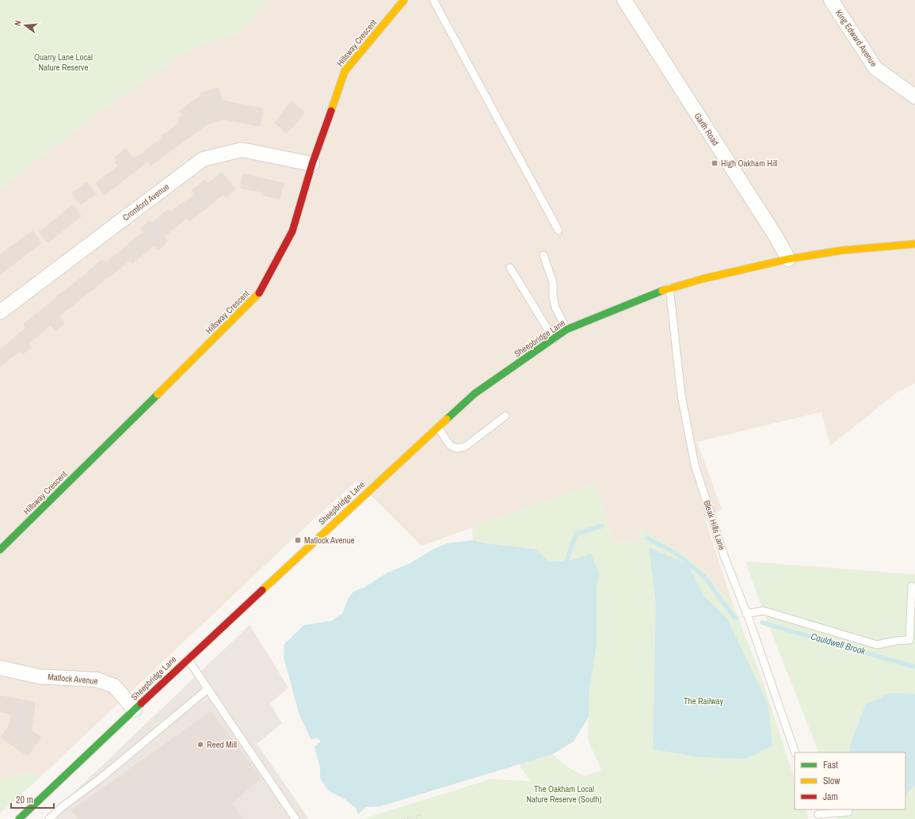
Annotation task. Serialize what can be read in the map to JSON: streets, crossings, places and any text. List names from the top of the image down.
{
  "streets": {
    "street": [
      "King Edward Avenue",
      "Hillsway Crescent",
      "Garth Road",
      "Cromford Avenue",
      "Sheepbridge Lane",
      "Matlock Avenue"
    ],
    "lane": ["Bleak Hills Lane"]
  },
  "crossings": [
    ["Hillsway Crescent", "Cromford Avenue"],
    ["Sheepbridge Lane", "Bleak Hills Lane"],
    ["Sheepbridge Lane", "Matlock Avenue"]
  ],
  "water": ["Cauldwell Brook"],
  "parks": ["Quarry Lane Local Nature Reserve", "The Railway", "The Oakham Local Nature Reserve (South)"],
  "places": {
    "transit": ["High Oakham Hill", "Matlock Avenue"],
    "other": ["Reed Mill"]
  },
  "legend": ["Fast", "Slow", "Jam"],
  "scale_bar": "20 m",
  "north": "left"
}
